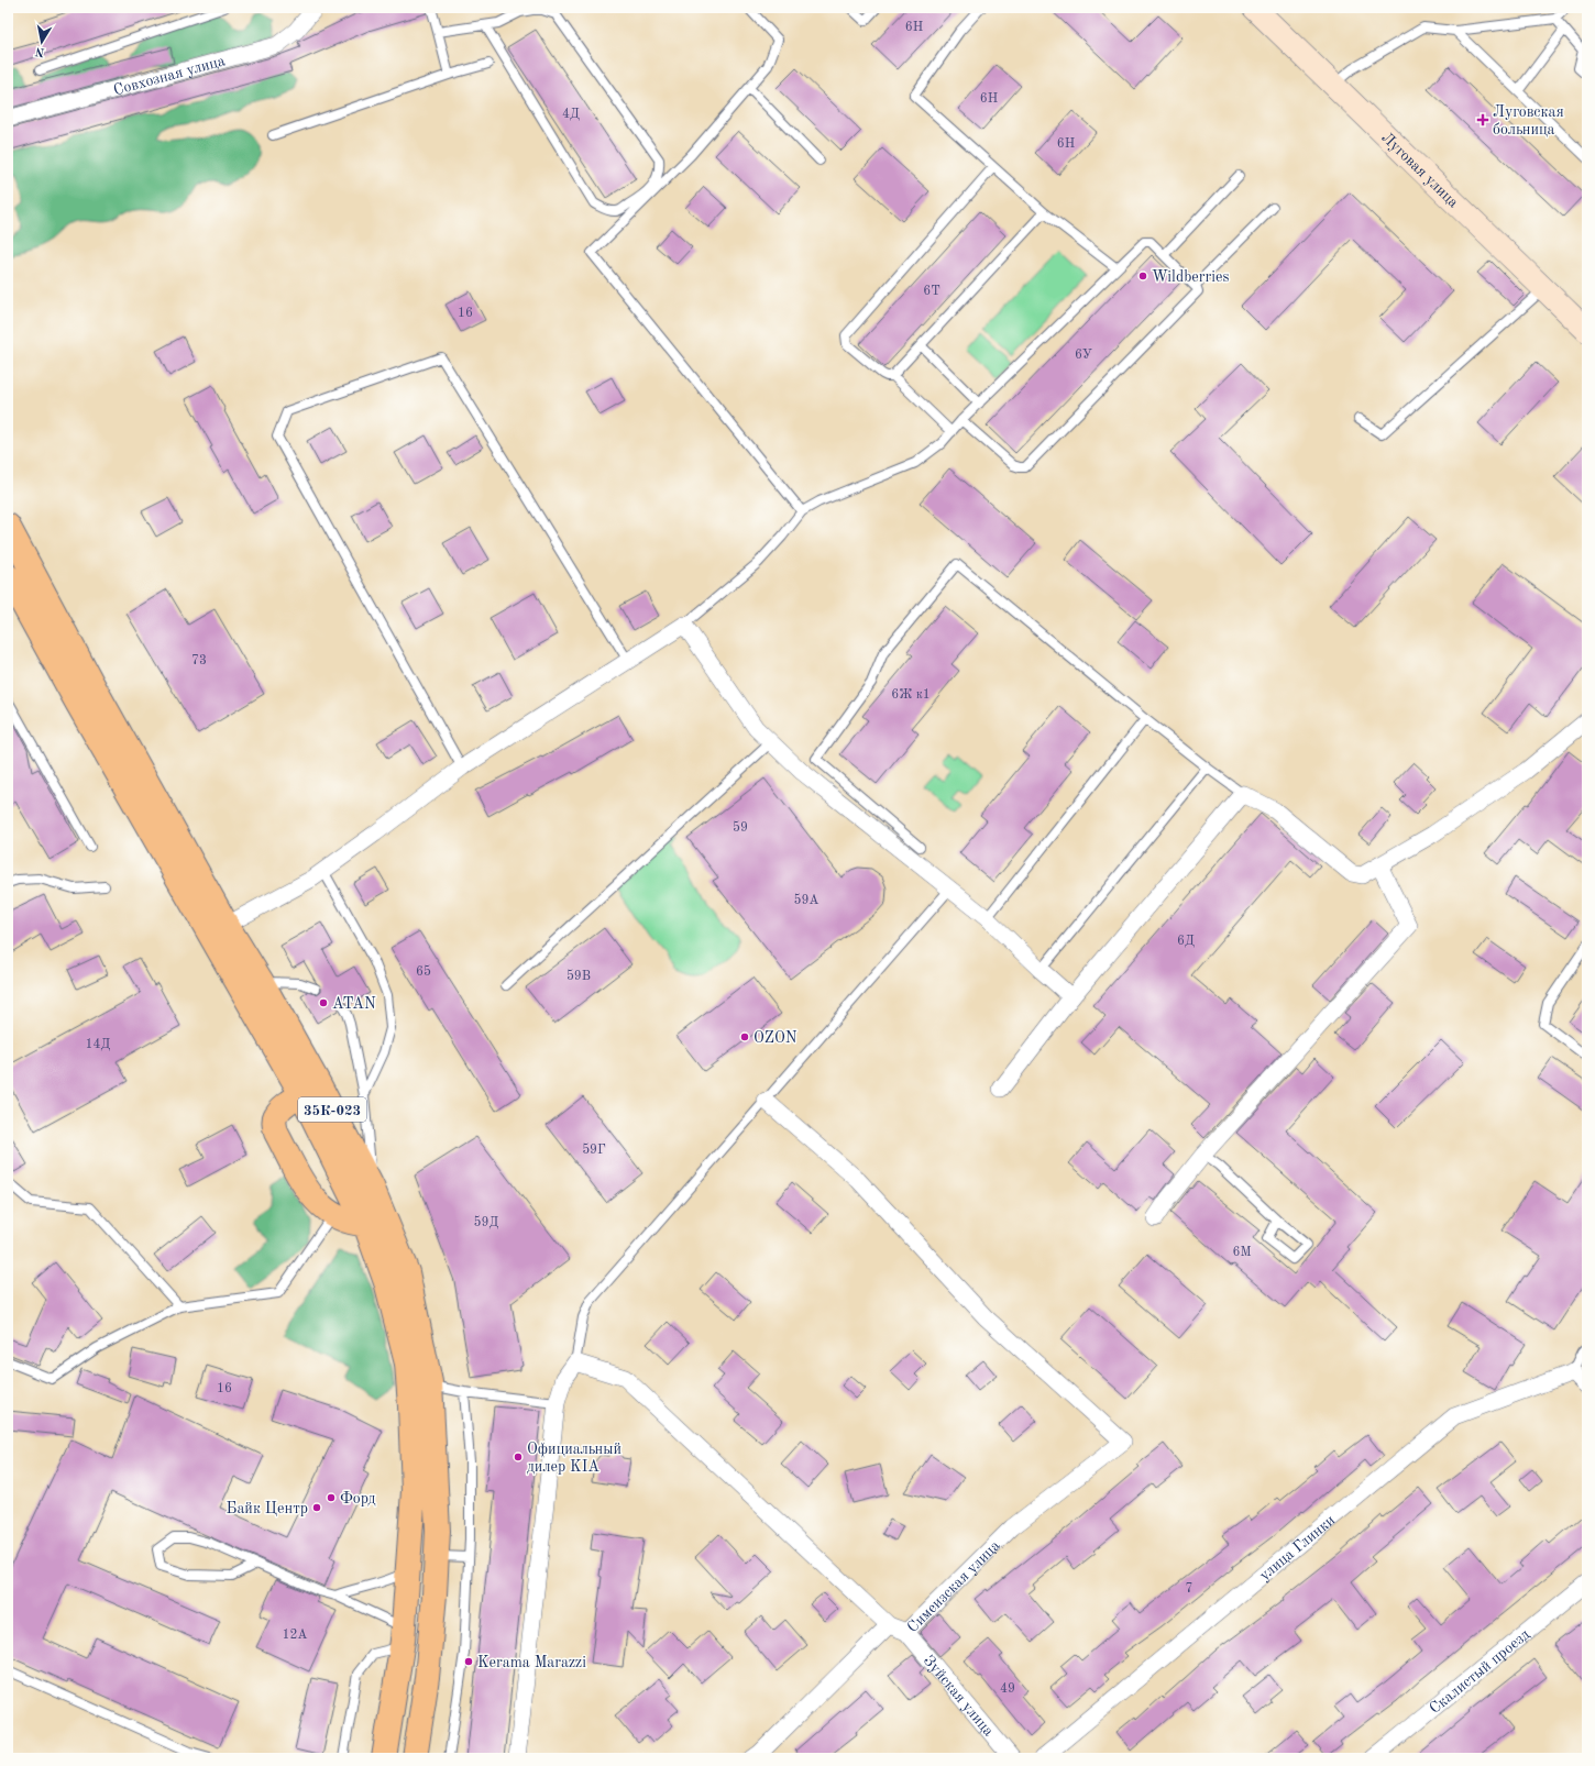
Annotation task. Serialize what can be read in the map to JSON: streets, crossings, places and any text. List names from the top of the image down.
{
  "streets": {
    "main road": ["Луговая улица", "35К-023"],
    "street": [
      "Совхозная улица",
      "улица Глинки",
      "Симеизская улица",
      "Скалистый проезд",
      "Зуйская улица"
    ]
  },
  "crossings": [
    ["Симеизская улица", "Зуйская улица"]
  ],
  "places": {
    "health": ["Луговская больница"],
    "other": [
      "Wildberries",
      "ATAN",
      "OZON",
      "Официальный дилер KIA",
      "Форд",
      "Байк Центр",
      "Kerama Marazzi"
    ]
  },
  "house_numbers": [
    "6Н",
    "6Н",
    "4Д",
    "6Н",
    "6Т",
    "16",
    "6У",
    "73",
    "6Ж к1",
    "59",
    "59А",
    "6Д",
    "65",
    "59В",
    "14Д",
    "59Г",
    "59Д",
    "6М",
    "16",
    "7",
    "12А",
    "49"
  ],
  "north": "bottom"
}
